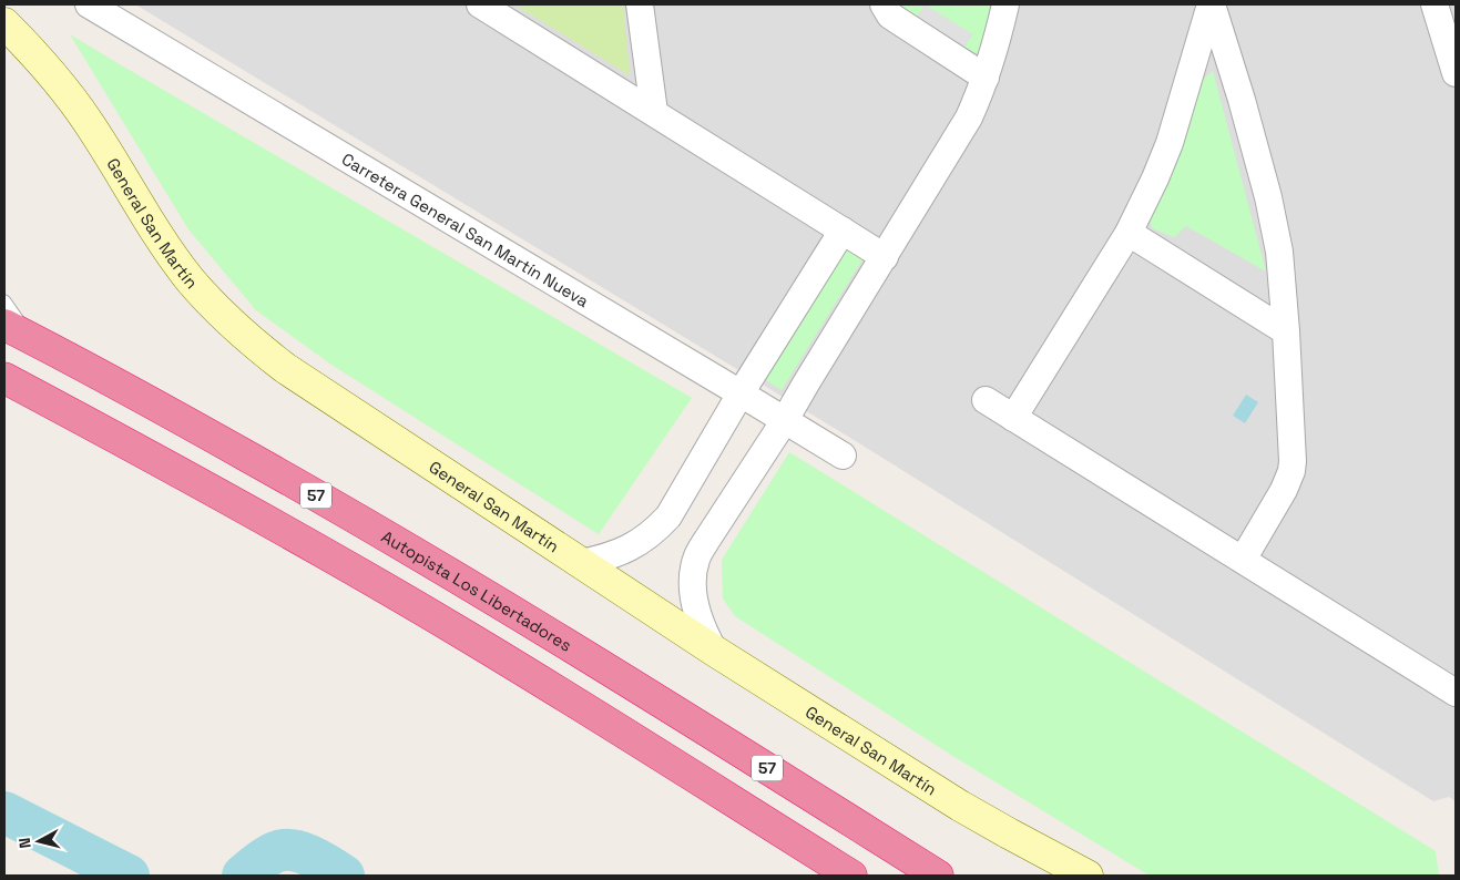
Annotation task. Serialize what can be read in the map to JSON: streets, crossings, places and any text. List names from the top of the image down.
{
  "streets": {
    "highway": ["57", "Autopista Los Libertadores"],
    "street": ["General San Martín", "Carretera General San Martín Nueva"]
  },
  "north": "left"
}
